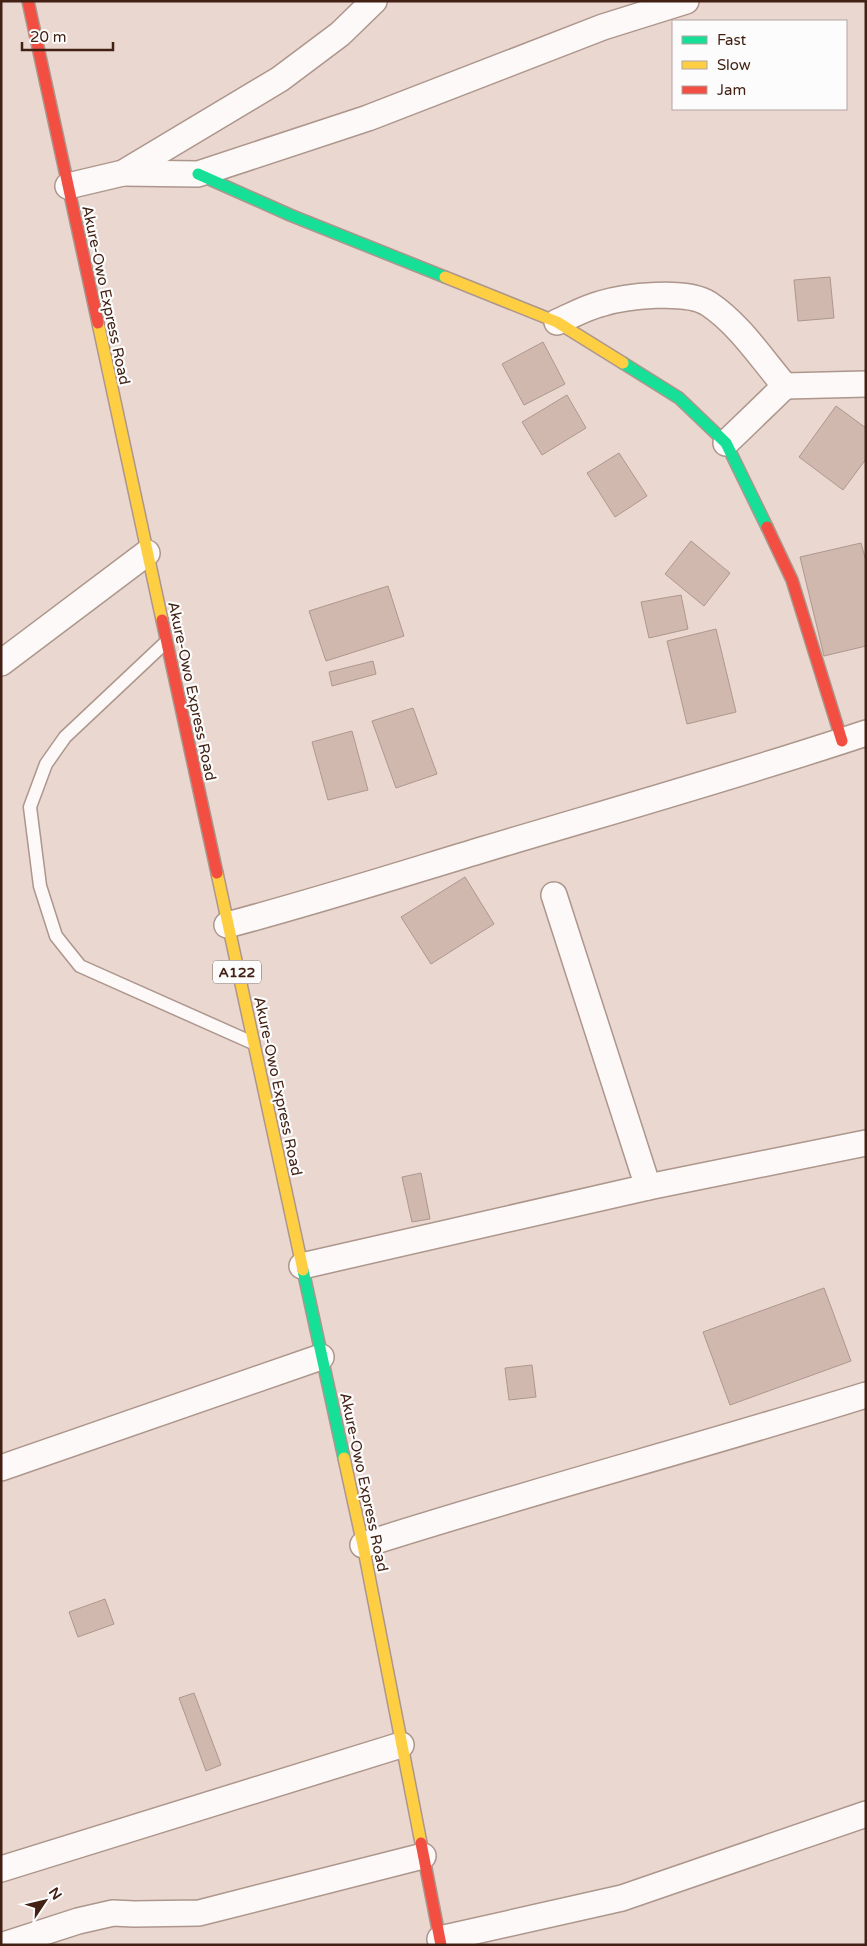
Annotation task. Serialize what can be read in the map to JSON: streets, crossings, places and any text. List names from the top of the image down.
{
  "streets": {
    "main road": ["Akure-Owo Express Road", "A122"]
  },
  "legend": ["Fast", "Slow", "Jam"],
  "scale_bar": "20 m",
  "north": "top right"
}
